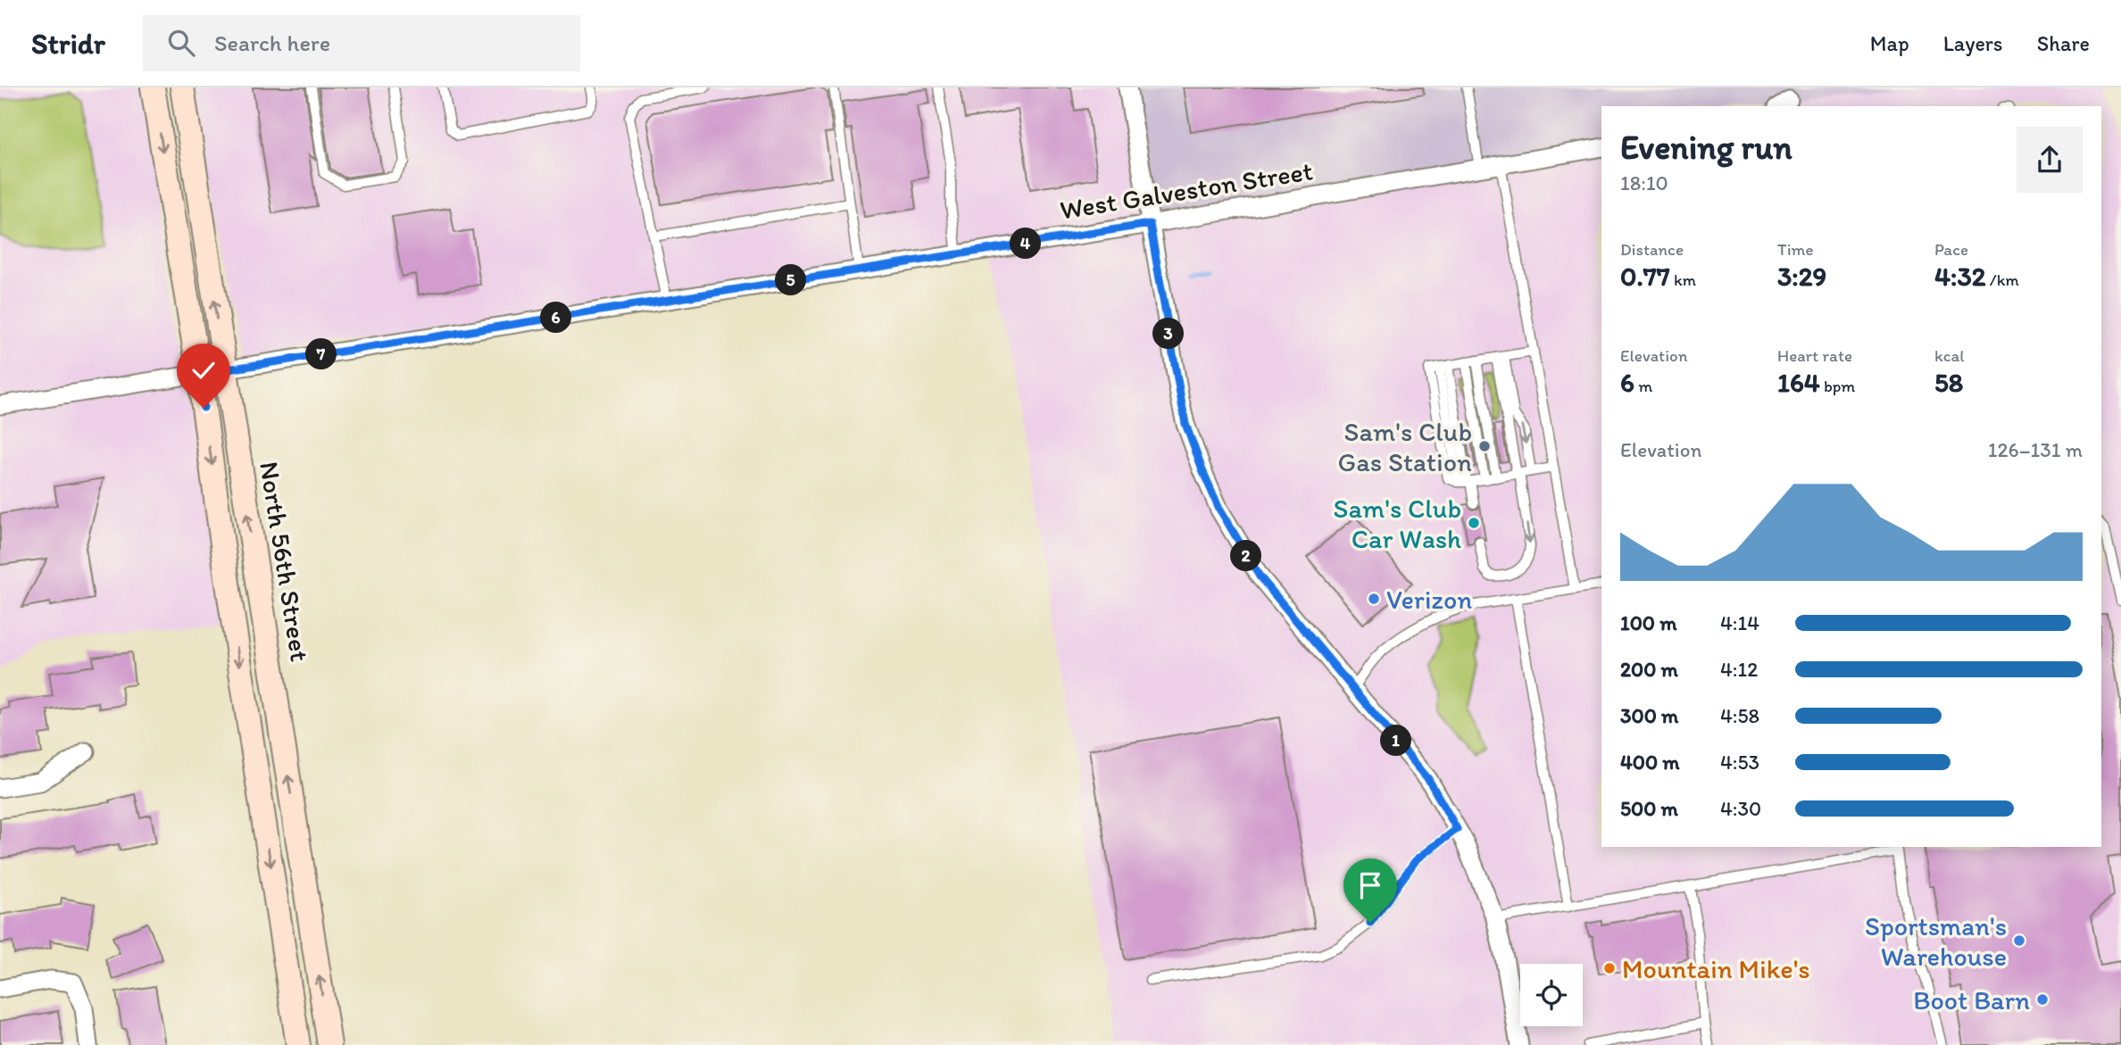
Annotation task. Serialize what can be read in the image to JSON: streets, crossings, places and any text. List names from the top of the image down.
{
  "streets": {
    "main road": ["North 56th Street"],
    "street": ["West Galveston Street"]
  },
  "crossings": [
    ["West Galveston Street", "North 56th Street"]
  ],
  "places": [
    "Sam's Club Gas Station",
    "Sam's Club Car Wash",
    "Verizon",
    "Sportsman's Warehouse",
    "Mountain Mike's",
    "Boot Barn"
  ],
  "page": {
    "header": "Stridr",
    "search": "Search here",
    "nav": ["Map", "Layers", "Share"],
    "heading": ["Evening run", "18:10"],
    "stats": [
      ["Distance", "0.77 km"],
      ["Time", "3:29"],
      ["Pace", "4:32 /km"],
      ["Elevation", "6 m"],
      ["Heart rate", "164 bpm"],
      ["kcal", "58"]
    ],
    "pins": [
      "4",
      "5",
      "6",
      "3",
      "7",
      "2",
      "1"
    ],
    "chart": ["Elevation", "126–131 m"],
    "list": [
      {
        "name": "100 m",
        "note": "4:14"
      },
      {
        "name": "200 m",
        "note": "4:12"
      },
      {
        "name": "300 m",
        "note": "4:58"
      },
      {
        "name": "400 m",
        "note": "4:53"
      },
      {
        "name": "500 m",
        "note": "4:30"
      }
    ]
  }
}
